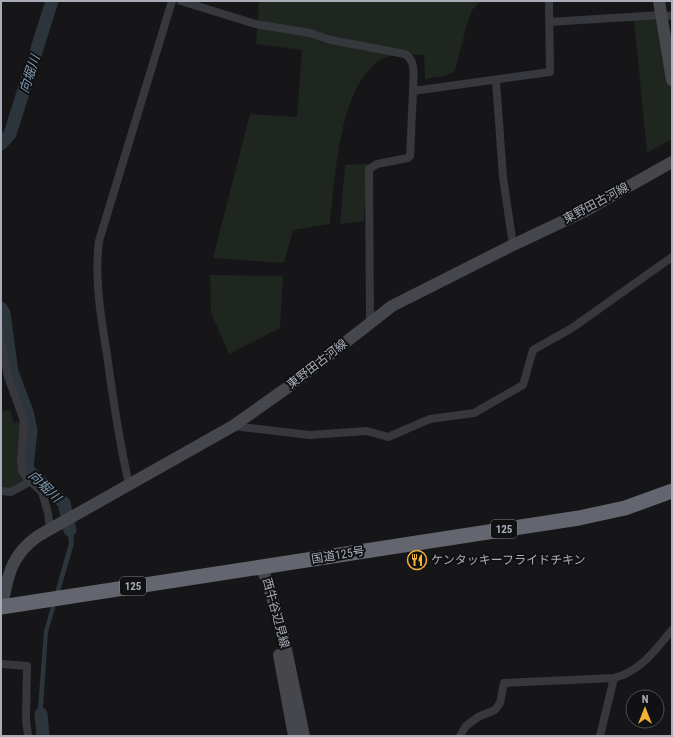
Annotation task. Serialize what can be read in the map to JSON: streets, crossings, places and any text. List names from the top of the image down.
{
  "streets": {
    "highway": ["125", "国道125号"],
    "main road": ["東野田古河線", "西牛谷辺見線"]
  },
  "crossings": [
    ["東野田古河線", "国道125号"],
    ["国道125号", "西牛谷辺見線"]
  ],
  "water": ["向堀川"],
  "places": {
    "restaurant": ["ケンタッキーフライドチキン"]
  },
  "north": "top"
}
